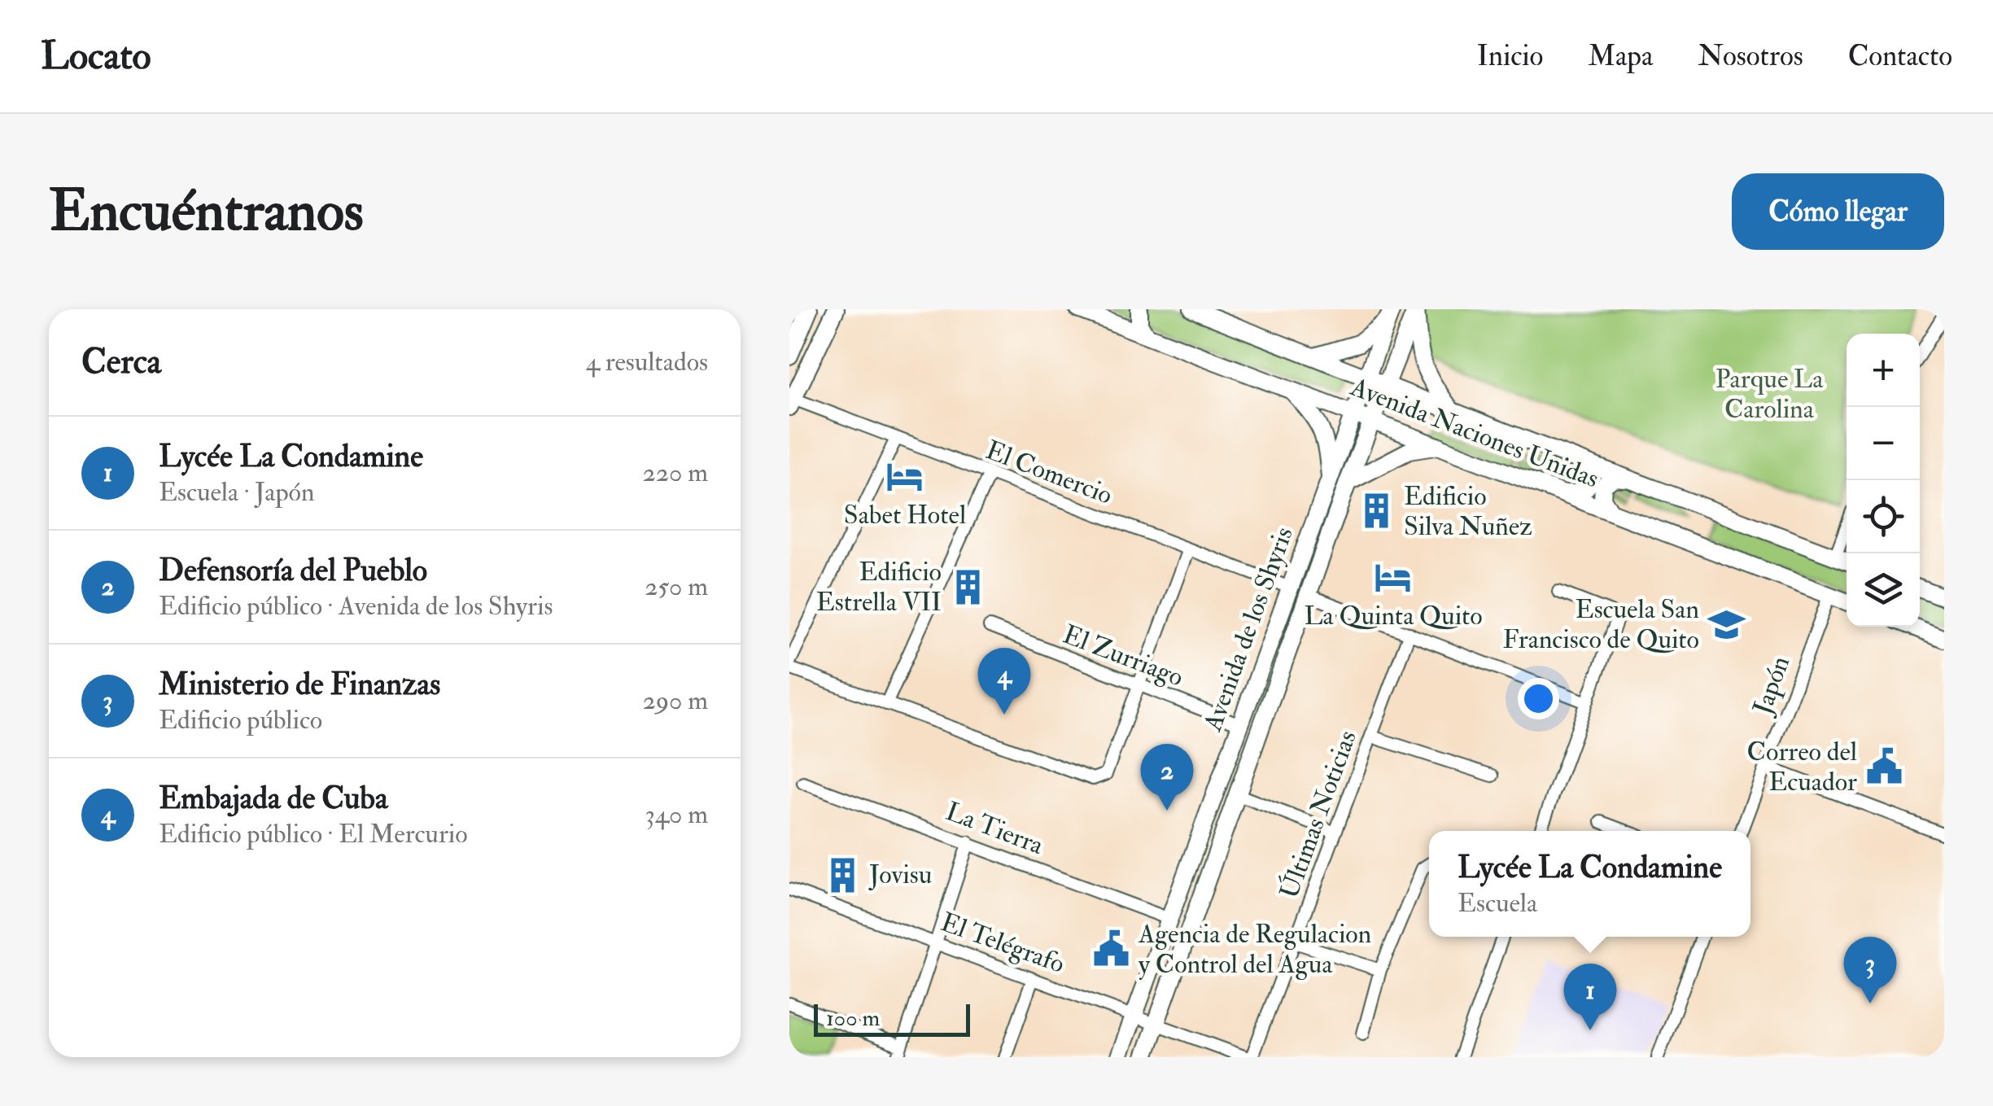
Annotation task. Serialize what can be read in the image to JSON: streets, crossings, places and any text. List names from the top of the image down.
{
  "streets": {
    "main road": ["Avenida Naciones Unidas", "Avenida de los Shyris"],
    "street": [
      "El Comercio",
      "El Zurriago",
      "Japón",
      "Últimas Noticias",
      "La Tierra",
      "El Telégrafo"
    ]
  },
  "crossings": [
    ["Avenida Naciones Unidas", "Avenida de los Shyris"],
    ["Avenida Naciones Unidas", "Japón"],
    ["El Comercio", "Avenida de los Shyris"],
    ["Avenida de los Shyris", "El Zurriago"],
    ["Avenida de los Shyris", "La Tierra"],
    ["Avenida de los Shyris", "El Telégrafo"],
    ["Últimas Noticias", "El Telégrafo"]
  ],
  "parks": ["Parque La Carolina"],
  "places": {
    "hotel": ["Sabet Hotel", "La Quinta Quito"],
    "building": ["Edificio Silva Nuñez", "Edificio Estrella VII", "Jovisu"],
    "school or university": ["Escuela San Francisco de Quito"],
    "public building": ["Correo del Ecuador", "Agencia de Regulacion y Control del Agua"]
  },
  "scale_bar": "100 m",
  "page": {
    "header": "Locato",
    "nav": [
      "Inicio",
      "Mapa",
      "Nosotros",
      "Contacto"
    ],
    "buttons": "Cómo llegar",
    "title": "Encuéntranos",
    "heading": ["Cerca", "4 resultados"],
    "map_buttons": ["+", "−"],
    "list": [
      {
        "mark": "1",
        "name": "Lycée La Condamine",
        "note": "Escuela · Japón",
        "value": "220 m"
      },
      {
        "mark": "2",
        "name": "Defensoría del Pueblo",
        "note": "Edificio público · Avenida de los Shyris",
        "value": "250 m"
      },
      {
        "mark": "3",
        "name": "Ministerio de Finanzas",
        "note": "Edificio público",
        "value": "290 m"
      },
      {
        "mark": "4",
        "name": "Embajada de Cuba",
        "note": "Edificio público · El Mercurio",
        "value": "340 m"
      }
    ],
    "pins": [
      "4",
      "2",
      "3",
      "1"
    ],
    "popup": ["Lycée La Condamine", "Escuela"],
    "scale": "100 m"
  }
}
